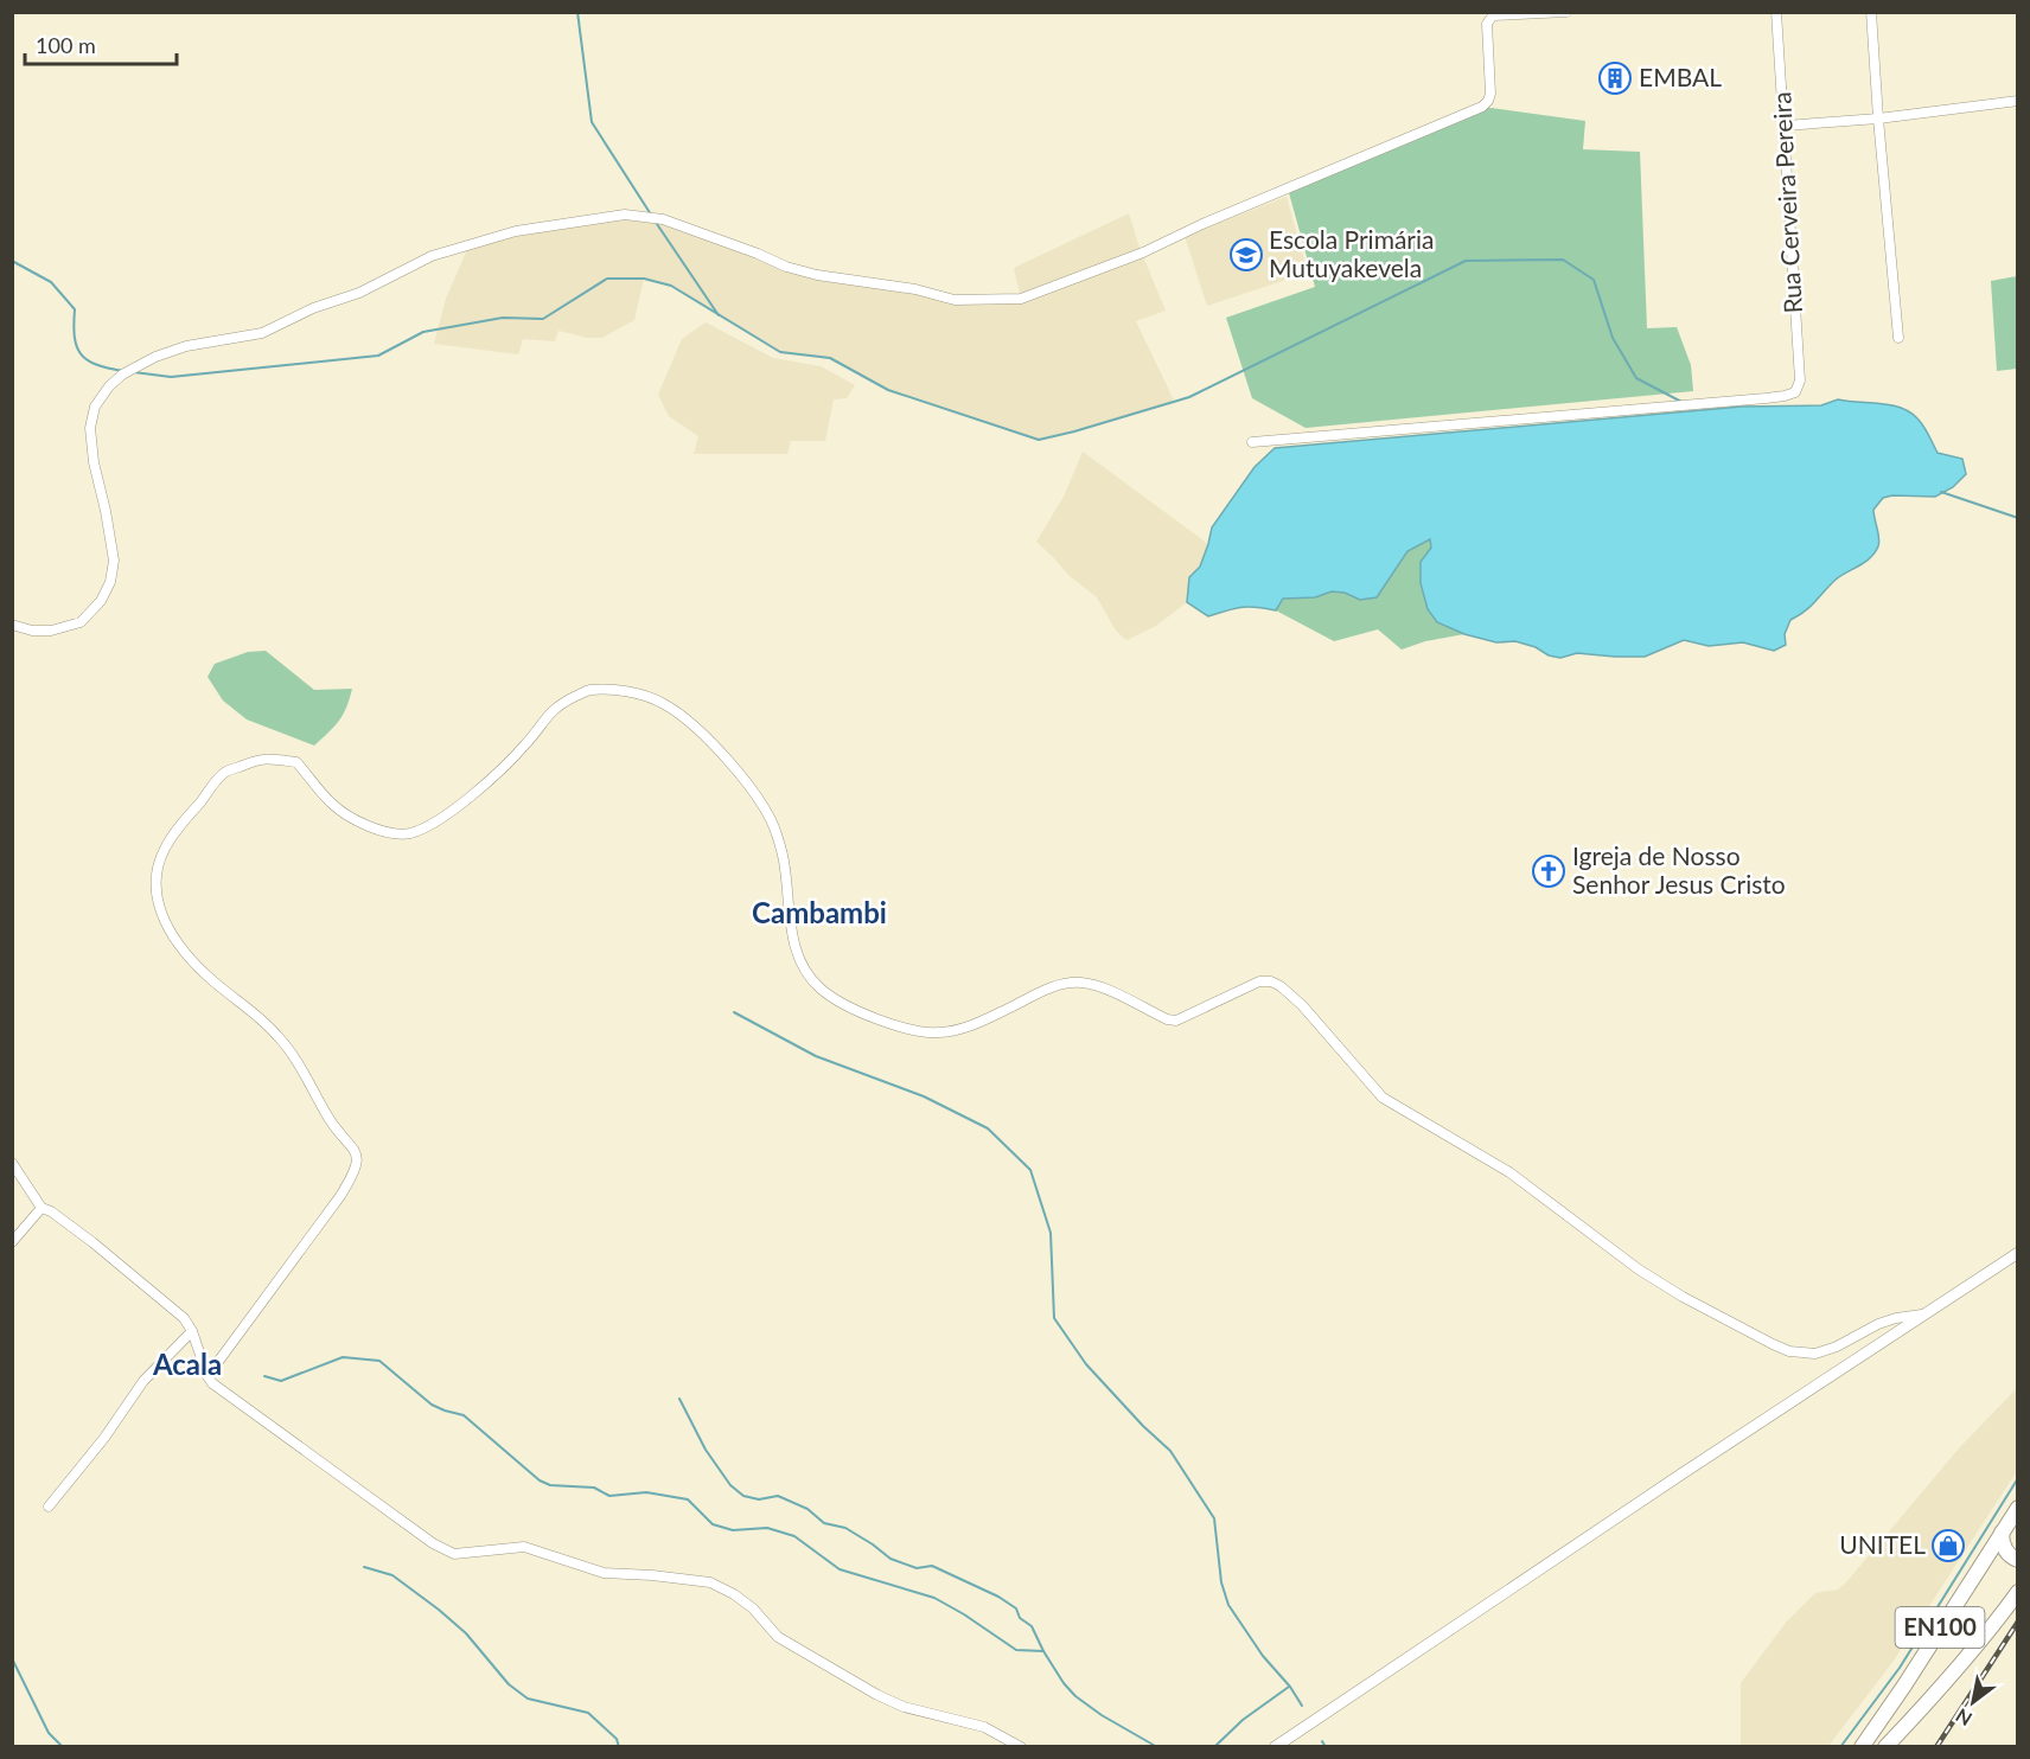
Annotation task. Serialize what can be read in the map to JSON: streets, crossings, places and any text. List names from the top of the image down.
{
  "streets": {
    "highway": ["EN100"],
    "street": ["Rua Cerveira Pereira"]
  },
  "districts": ["Cambambi", "Acala"],
  "places": {
    "building": ["EMBAL"],
    "school or university": ["Escola Primária Mutuyakevela"],
    "church": ["Igreja de Nosso Senhor Jesus Cristo"],
    "shop": ["UNITEL"]
  },
  "scale_bar": "100 m",
  "north": "bottom left"
}
